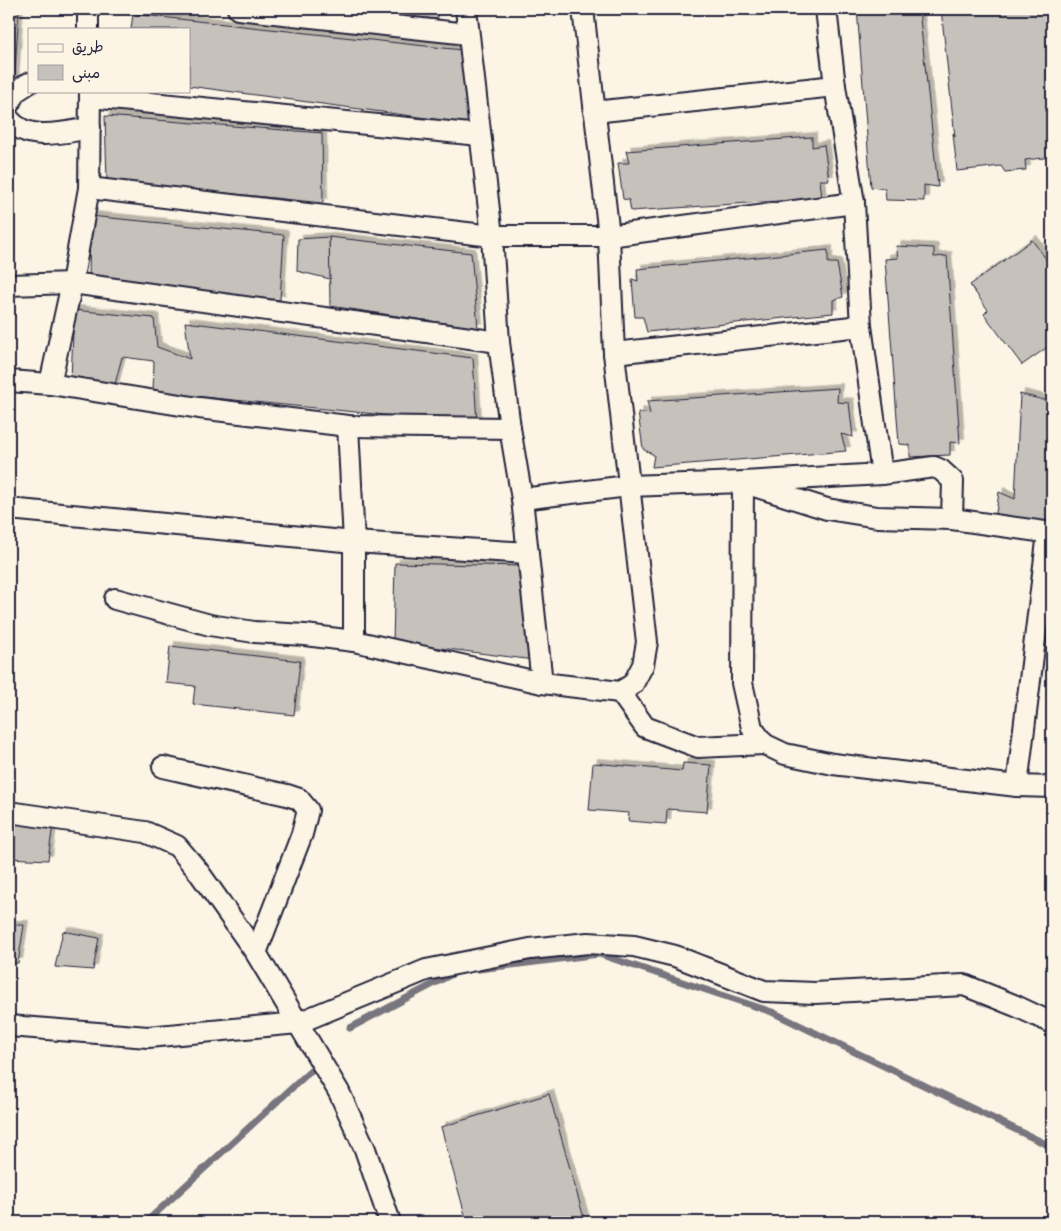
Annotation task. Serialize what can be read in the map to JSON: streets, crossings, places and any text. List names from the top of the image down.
{
  "legend": ["طريق", "مبنى"]
}
